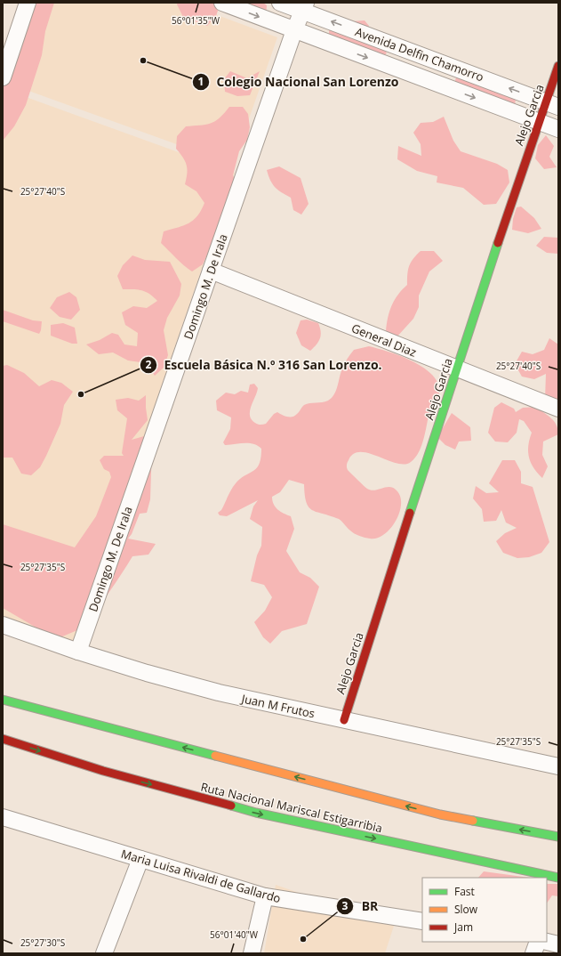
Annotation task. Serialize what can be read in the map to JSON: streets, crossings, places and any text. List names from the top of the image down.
{
  "streets": {
    "main road": ["Alejo Garcia", "Ruta Nacional Mariscal Estigarribia"],
    "street": [
      "Avenida Delfin Chamorro",
      "Domingo M. De Irala",
      "General Diaz",
      "Juan M Frutos",
      "Maria Luisa Rivaldi de Gallardo"
    ]
  },
  "crossings": [
    ["Avenida Delfin Chamorro", "Alejo Garcia"],
    ["Avenida Delfin Chamorro", "Domingo M. De Irala"],
    ["Alejo Garcia", "General Diaz"],
    ["Alejo Garcia", "Juan M Frutos"],
    ["Domingo M. De Irala", "General Diaz"],
    ["Domingo M. De Irala", "Juan M Frutos"]
  ],
  "places": ["Colegio Nacional San Lorenzo", "Escuela Básica N.º 316 San Lorenzo.", "BR"],
  "legend": ["Fast", "Slow", "Jam"],
  "coordinates": [
    "56°01'35\"W",
    "25°27'40\"S",
    "25°27'35\"S",
    "56°01'40\"W",
    "25°27'30\"S"
  ]
}
